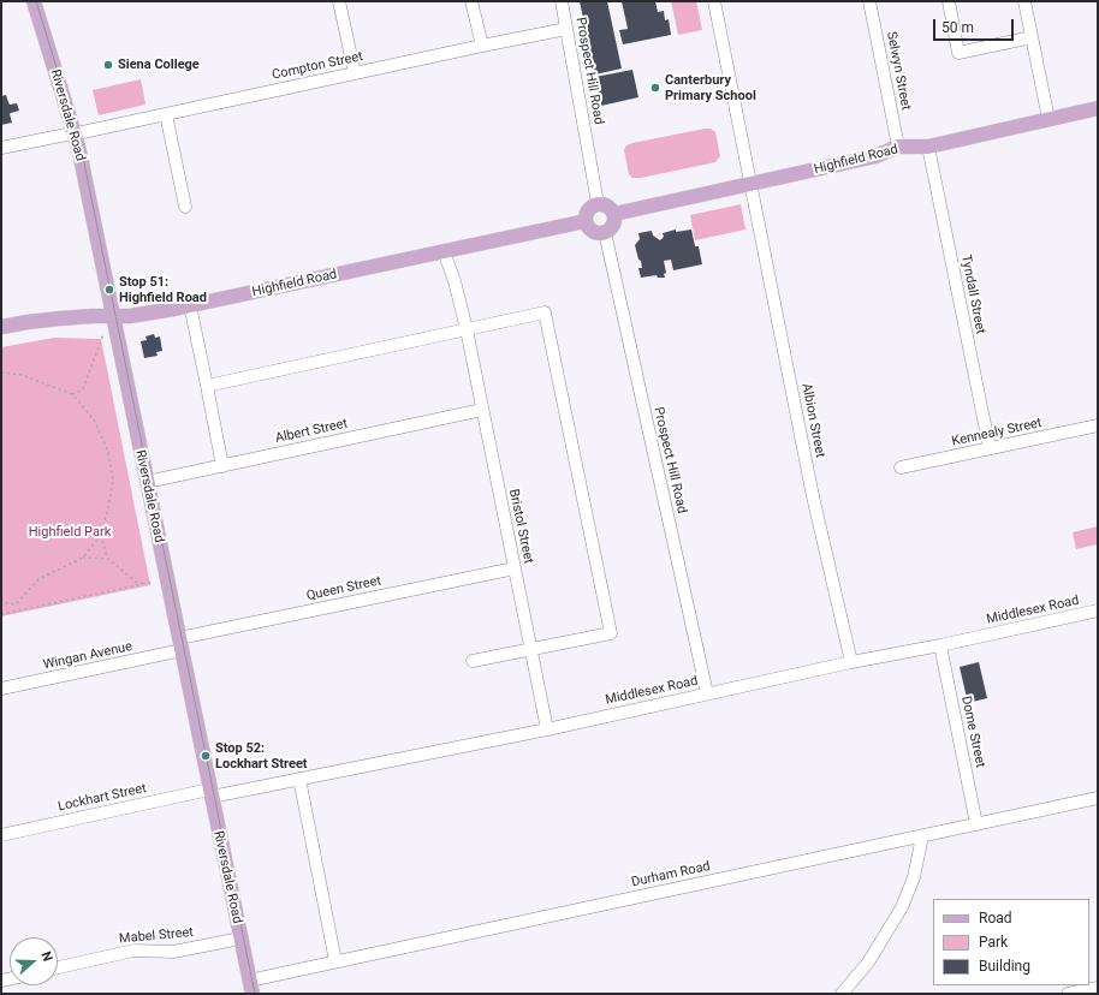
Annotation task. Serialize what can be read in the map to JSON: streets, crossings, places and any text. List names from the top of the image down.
{
  "streets": {
    "main road": ["Riversdale Road", "Highfield Road"],
    "street": [
      "Compton Street",
      "Prospect Hill Road",
      "Selwyn Street",
      "Tyndall Street",
      "Albion Street",
      "Albert Street",
      "Kennealy Street",
      "Bristol Street",
      "Queen Street",
      "Middlesex Road",
      "Wingan Avenue",
      "Dome Street",
      "Lockhart Street",
      "Durham Road",
      "Mabel Street"
    ]
  },
  "crossings": [
    ["Compton Street", "Prospect Hill Road"],
    ["Compton Street", "Riversdale Road"],
    ["Prospect Hill Road", "Highfield Road"],
    ["Prospect Hill Road", "Middlesex Road"],
    ["Selwyn Street", "Highfield Road"],
    ["Riversdale Road", "Highfield Road"],
    ["Riversdale Road", "Albert Street"],
    ["Riversdale Road", "Queen Street"],
    ["Riversdale Road", "Middlesex Road"],
    ["Riversdale Road", "Wingan Avenue"],
    ["Riversdale Road", "Lockhart Street"],
    ["Riversdale Road", "Durham Road"],
    ["Riversdale Road", "Mabel Street"],
    ["Highfield Road", "Tyndall Street"],
    ["Highfield Road", "Albion Street"],
    ["Highfield Road", "Bristol Street"],
    ["Tyndall Street", "Kennealy Street"],
    ["Albion Street", "Middlesex Road"],
    ["Albert Street", "Bristol Street"],
    ["Bristol Street", "Queen Street"],
    ["Bristol Street", "Middlesex Road"],
    ["Queen Street", "Wingan Avenue"],
    ["Middlesex Road", "Dome Street"],
    ["Middlesex Road", "Lockhart Street"],
    ["Dome Street", "Durham Road"]
  ],
  "parks": ["Highfield Park"],
  "places": [
    "Siena College",
    "Canterbury Primary School",
    "Stop 51: Highfield Road",
    "Stop 52: Lockhart Street"
  ],
  "legend": ["Road", "Park", "Building"],
  "scale_bar": "50 m",
  "north": "right"
}
